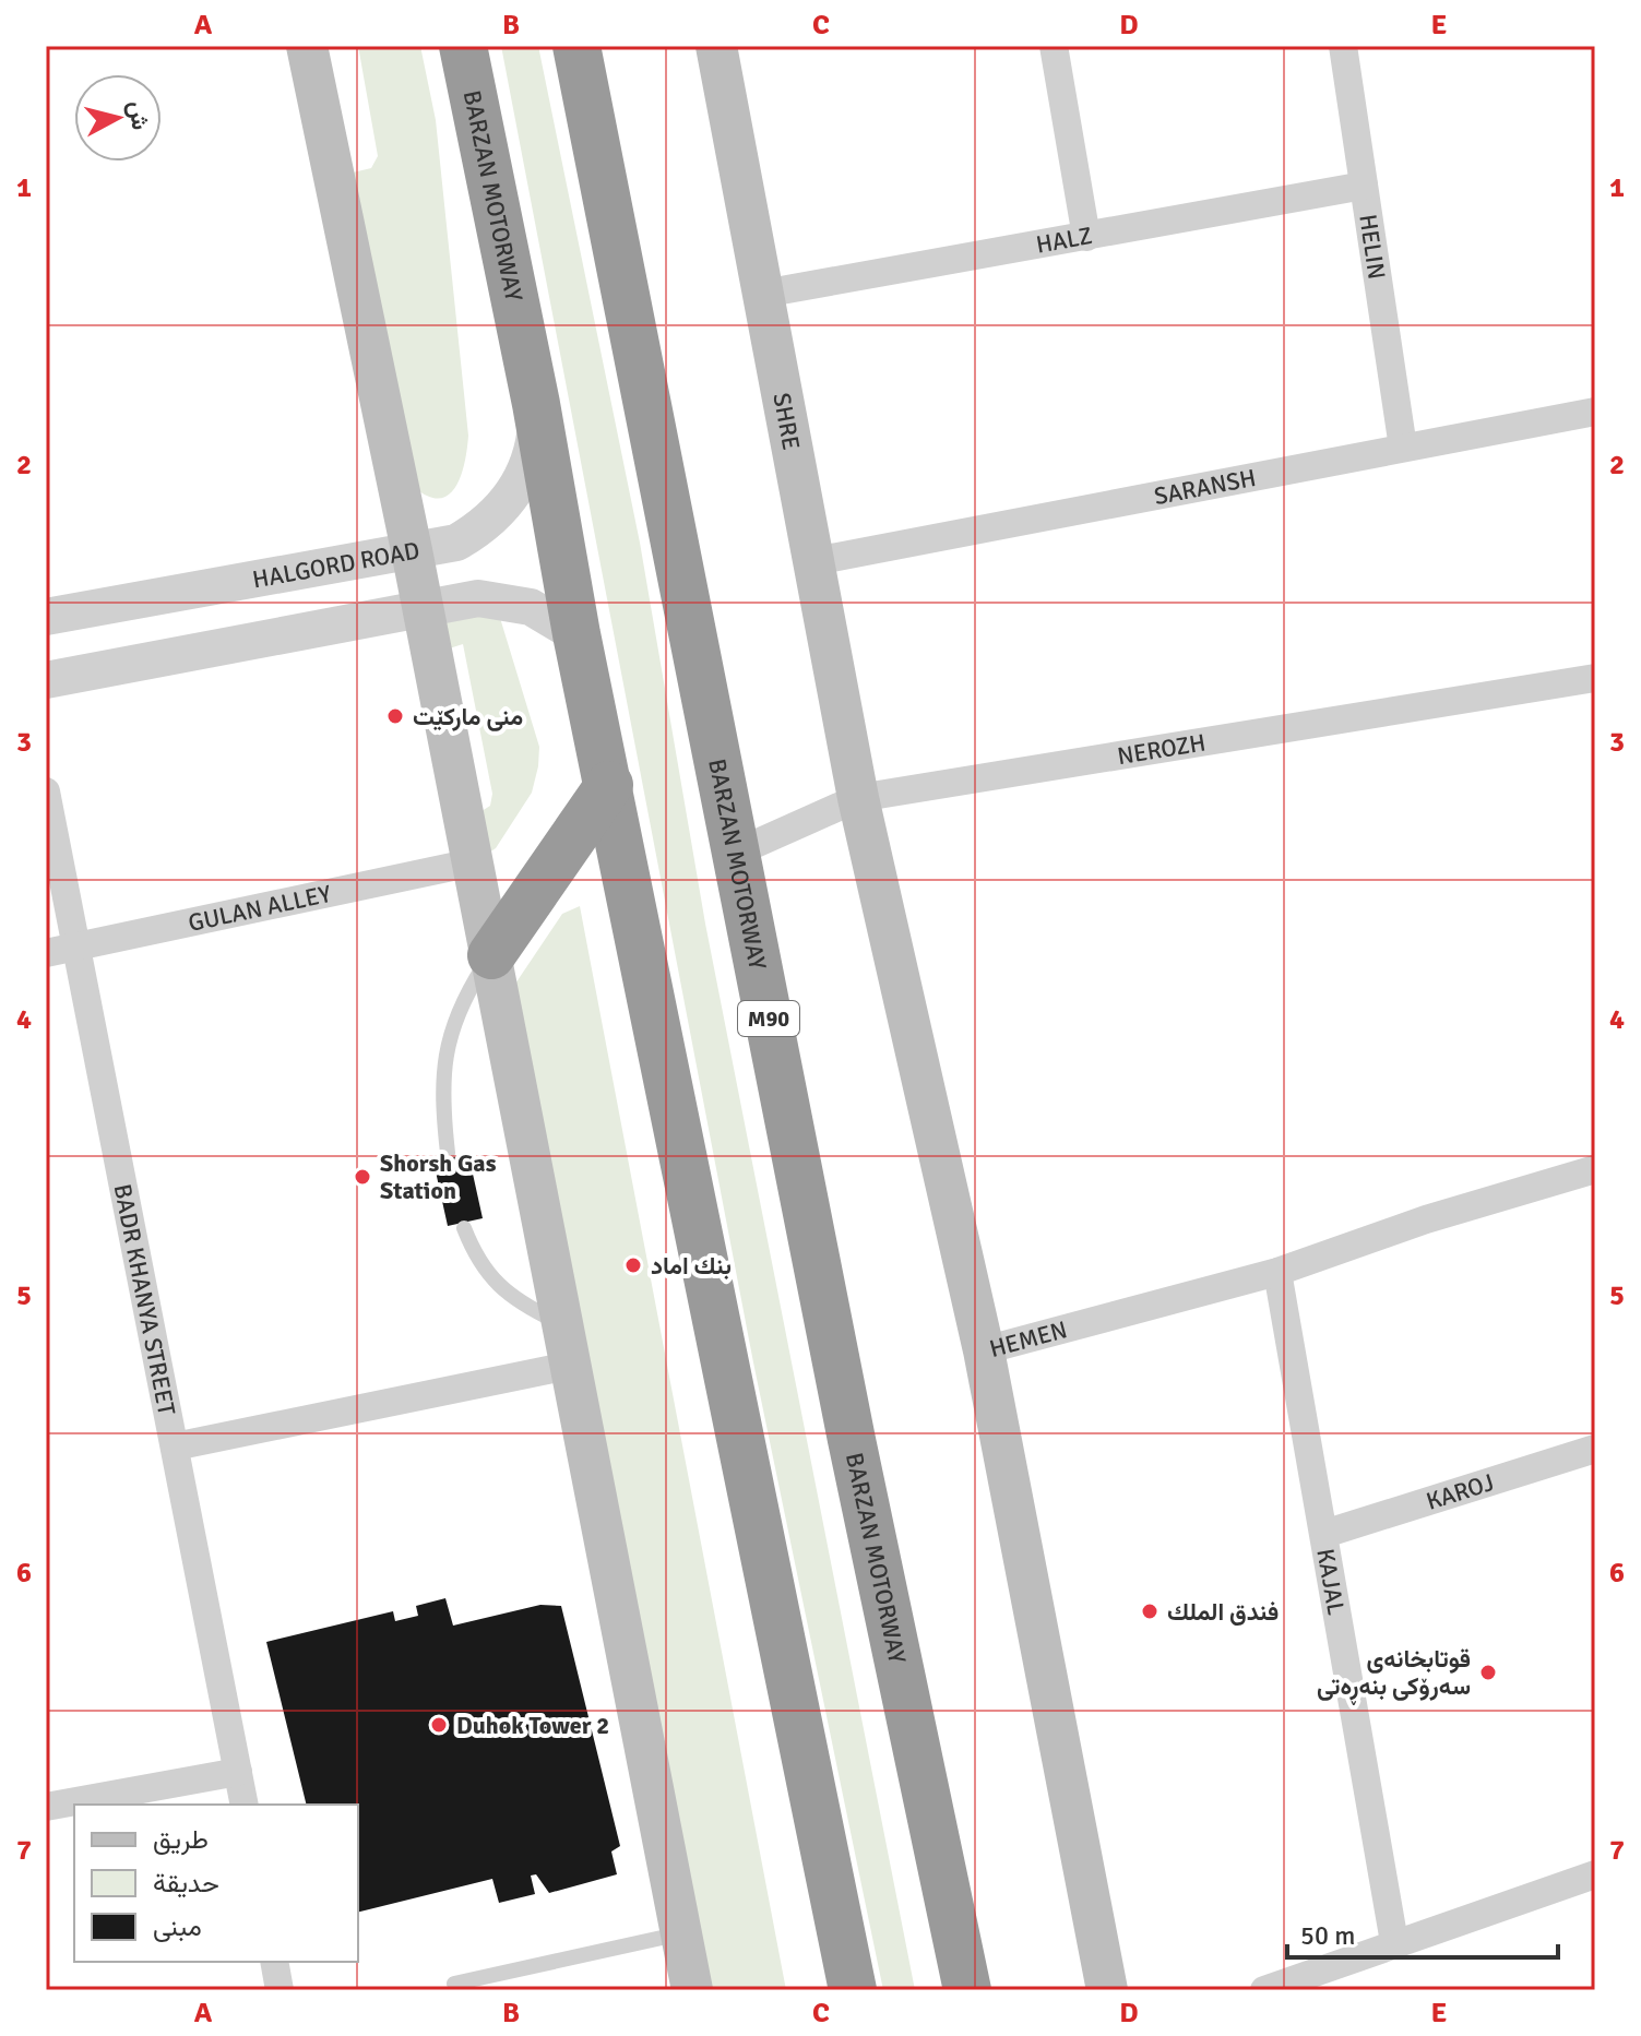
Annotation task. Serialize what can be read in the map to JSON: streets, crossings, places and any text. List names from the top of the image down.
{
  "streets": {
    "highway": ["BARZAN MOTORWAY", "M90"],
    "main road": ["SHRE", "HEMEN"],
    "street": [
      "HALZ",
      "HELIN",
      "SARANSH",
      "HALGORD ROAD",
      "NEROZH",
      "GULAN ALLEY",
      "BADR KHANYA STREET",
      "KAROJ",
      "KAJAL"
    ]
  },
  "crossings": [
    ["BARZAN MOTORWAY", "HALGORD ROAD"],
    ["BARZAN MOTORWAY", "NEROZH"],
    ["HALZ", "HELIN"],
    ["HALZ", "SHRE"],
    ["HELIN", "SARANSH"],
    ["SHRE", "SARANSH"],
    ["SHRE", "NEROZH"],
    ["SHRE", "HEMEN"],
    ["GULAN ALLEY", "BADR KHANYA STREET"],
    ["HEMEN", "KAJAL"],
    ["KAROJ", "KAJAL"]
  ],
  "places": [
    "منی مارکێت",
    "Shorsh Gas Station",
    "بنك اماد",
    "فندق الملك",
    "قوتابخانەی سەرۆکی بنەڕەتی",
    "Duhok Tower 2"
  ],
  "legend": ["طريق", "حديقة", "مبنى"],
  "scale_bar": "50 m",
  "north": "right",
  "grid": {
    "columns": [
      "A",
      "B",
      "C",
      "D",
      "E"
    ],
    "rows": [
      "1",
      "2",
      "3",
      "4",
      "5",
      "6",
      "7"
    ]
  }
}
